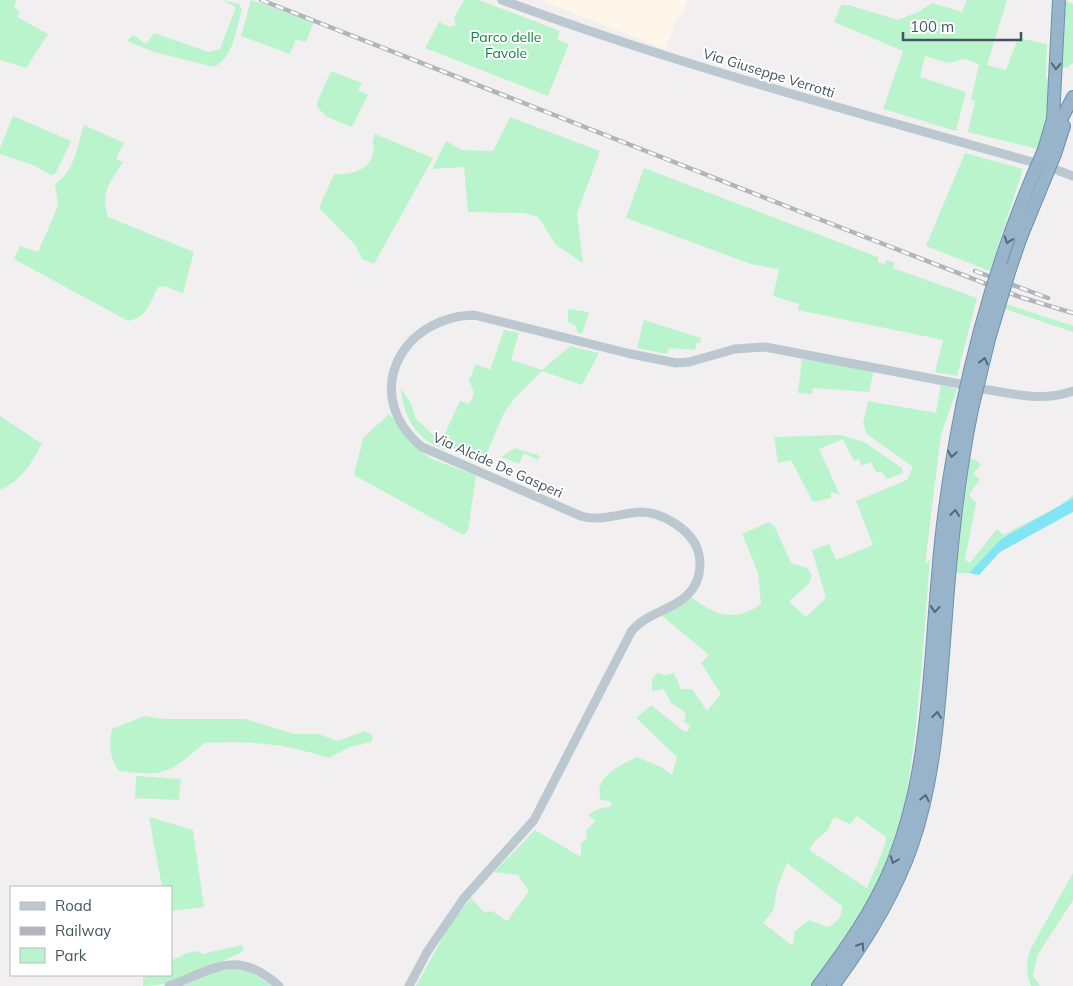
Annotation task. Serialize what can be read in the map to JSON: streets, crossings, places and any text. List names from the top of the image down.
{
  "streets": {
    "street": ["Via Giuseppe Verrotti", "Via Alcide De Gasperi"]
  },
  "parks": ["Parco delle Favole"],
  "legend": ["Road", "Railway", "Park"],
  "scale_bar": "100 m"
}
